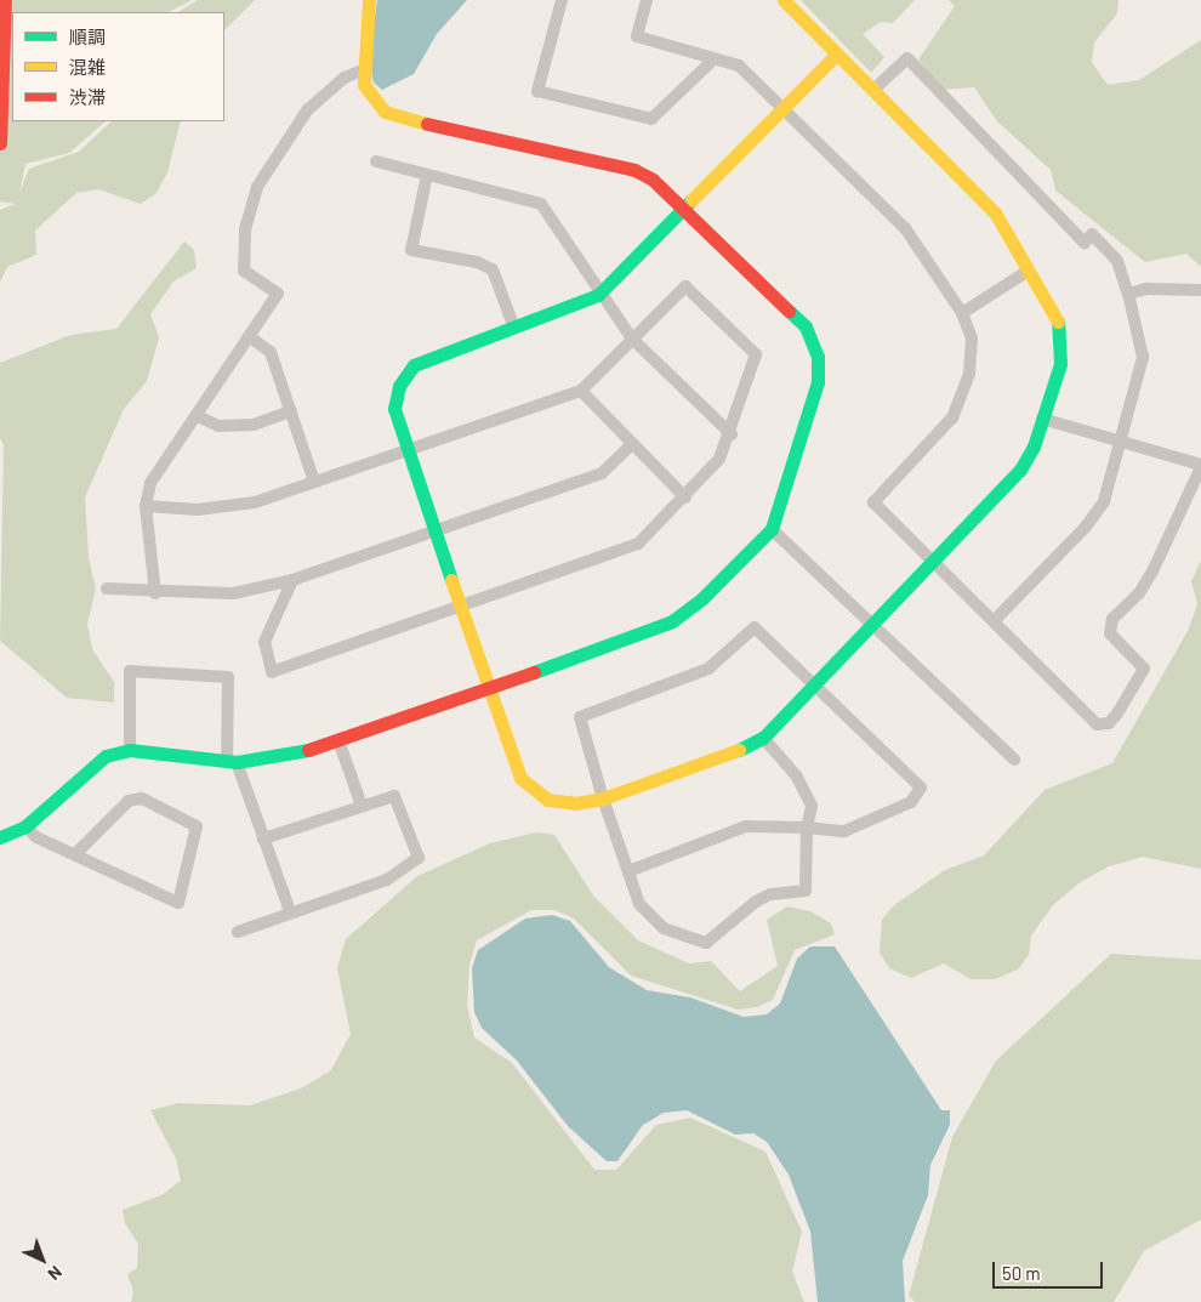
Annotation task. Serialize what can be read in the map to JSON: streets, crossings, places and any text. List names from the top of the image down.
{
  "legend": ["順調", "混雑", "渋滞"],
  "scale_bar": "50 m",
  "north": "bottom right"
}
